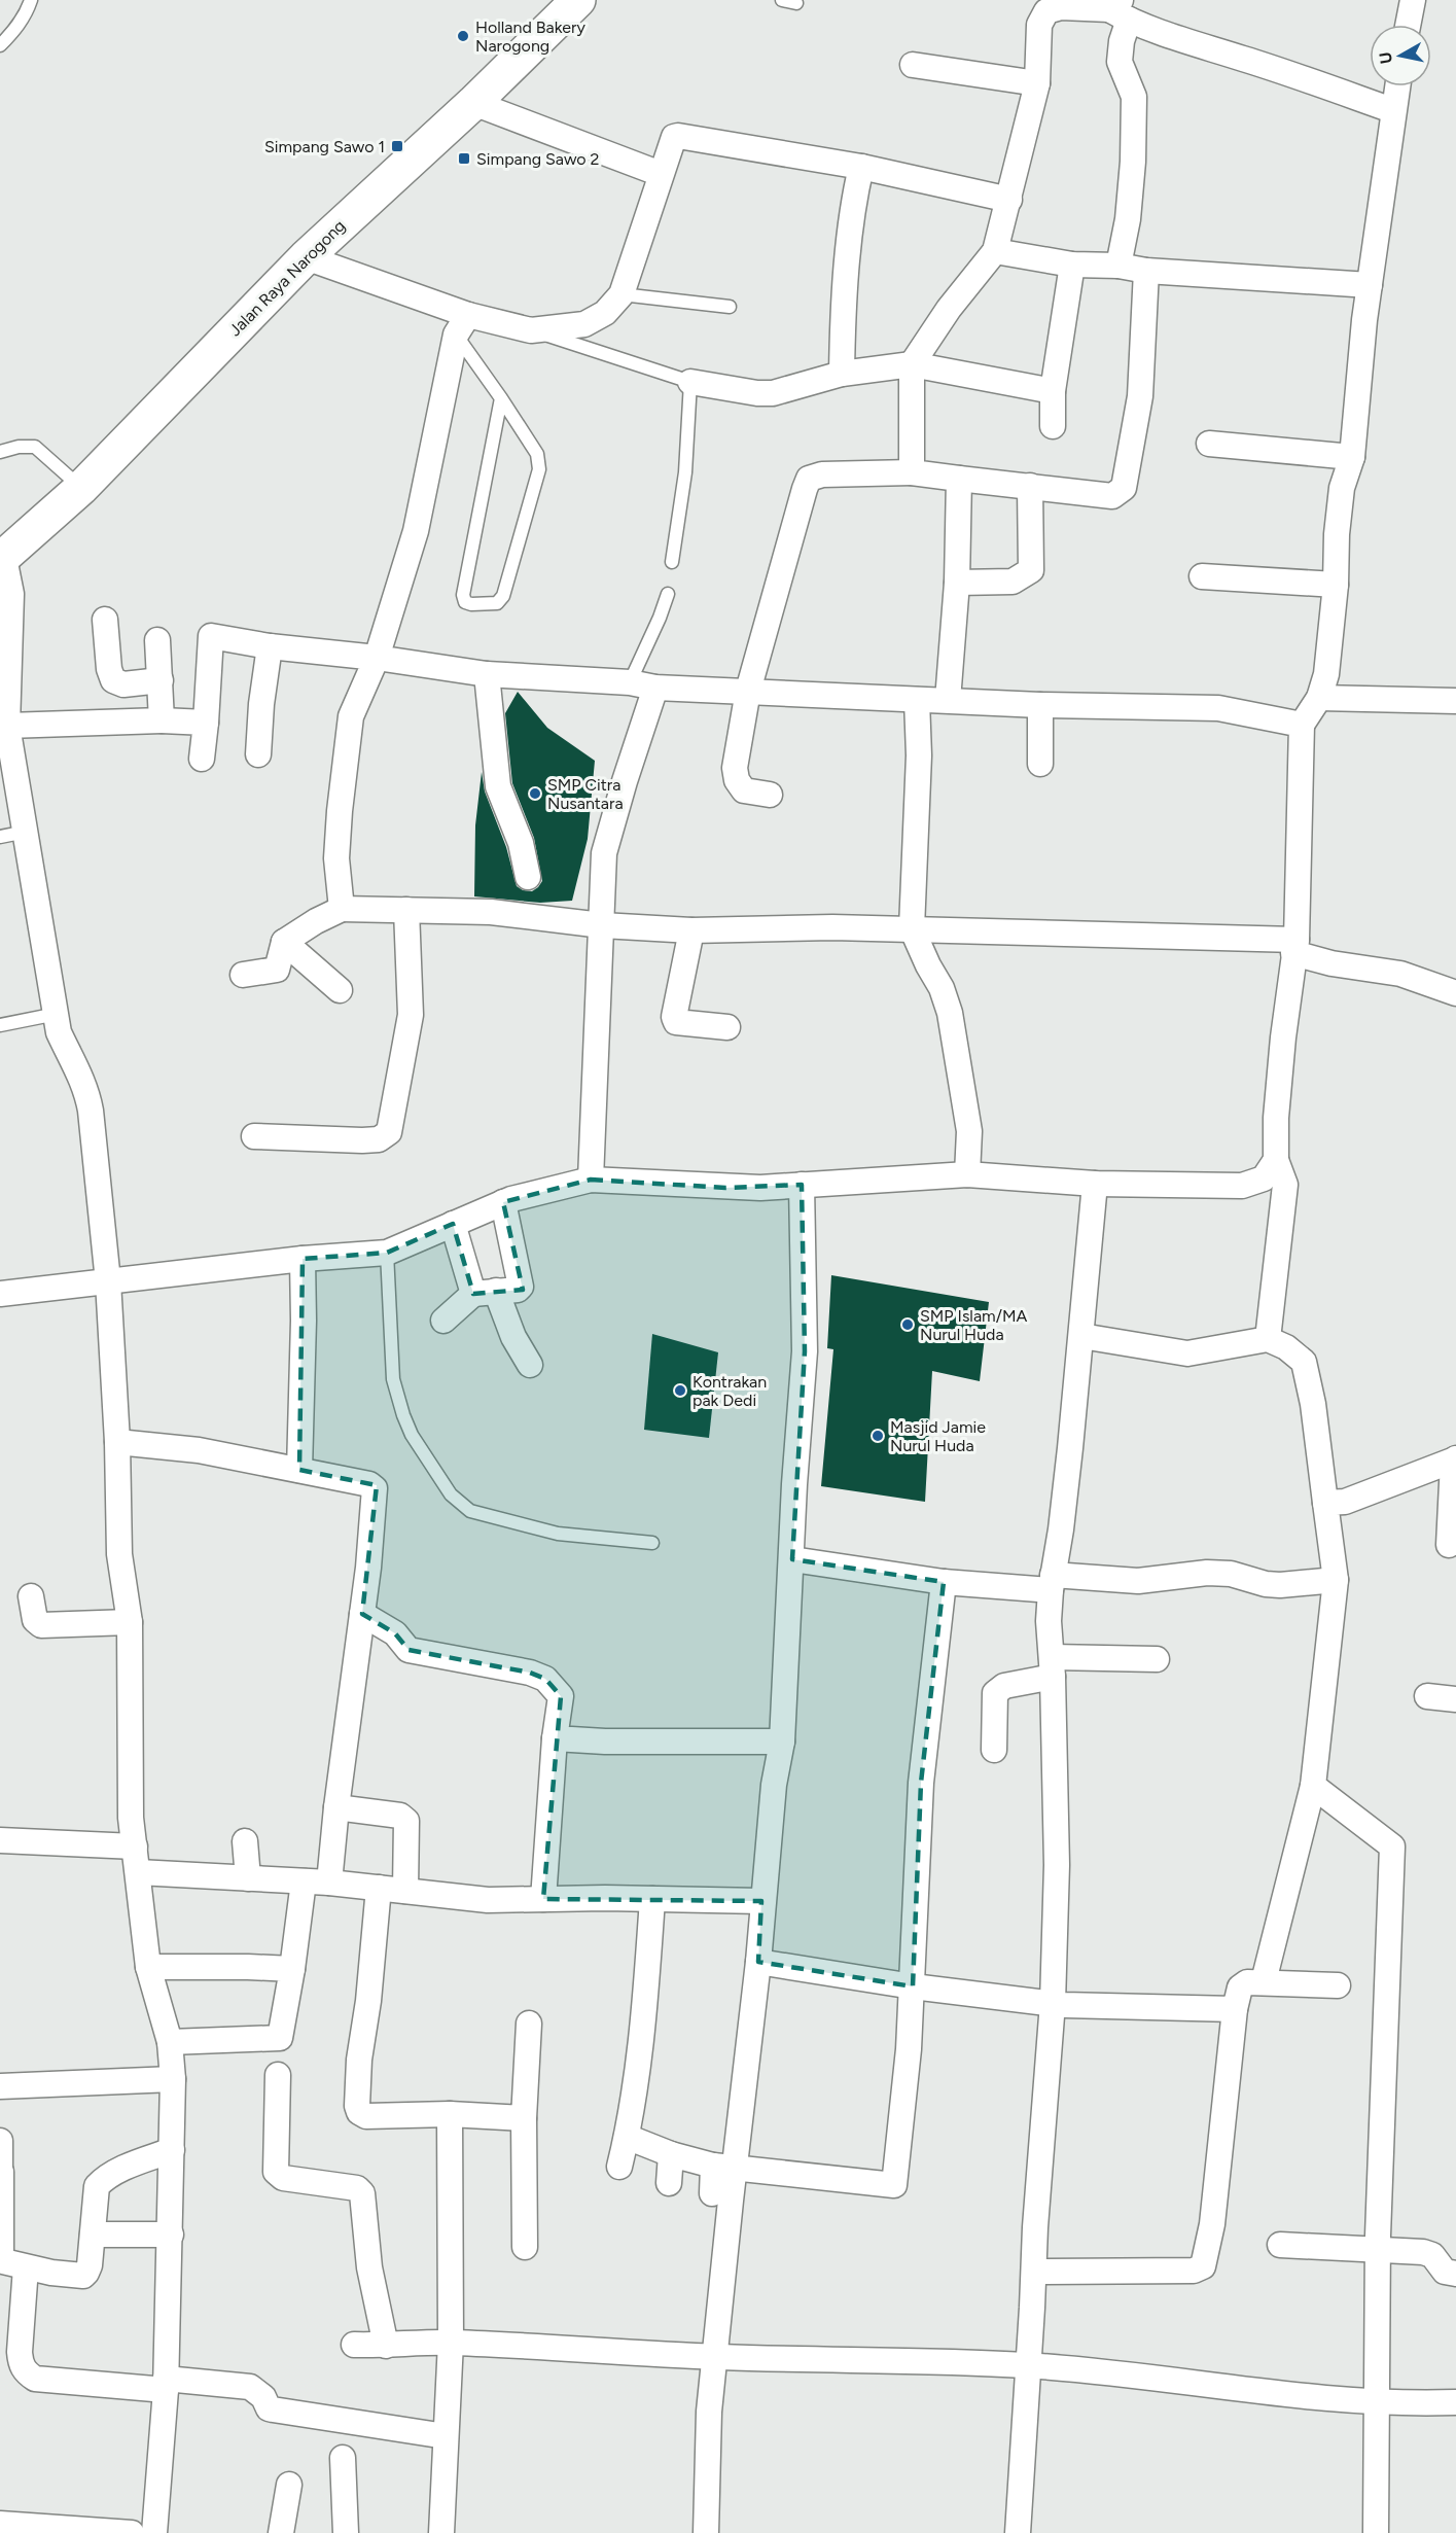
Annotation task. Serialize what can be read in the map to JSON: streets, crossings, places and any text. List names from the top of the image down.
{
  "streets": {
    "main road": ["Jalan Raya Narogong"]
  },
  "places": {
    "other": [
      "Holland Bakery Narogong",
      "SMP Citra Nusantara",
      "SMP Islam/MA Nurul Huda",
      "Kontrakan pak Dedi",
      "Masjid Jamie Nurul Huda"
    ],
    "transit": ["Simpang Sawo 1", "Simpang Sawo 2"]
  },
  "north": "left"
}
